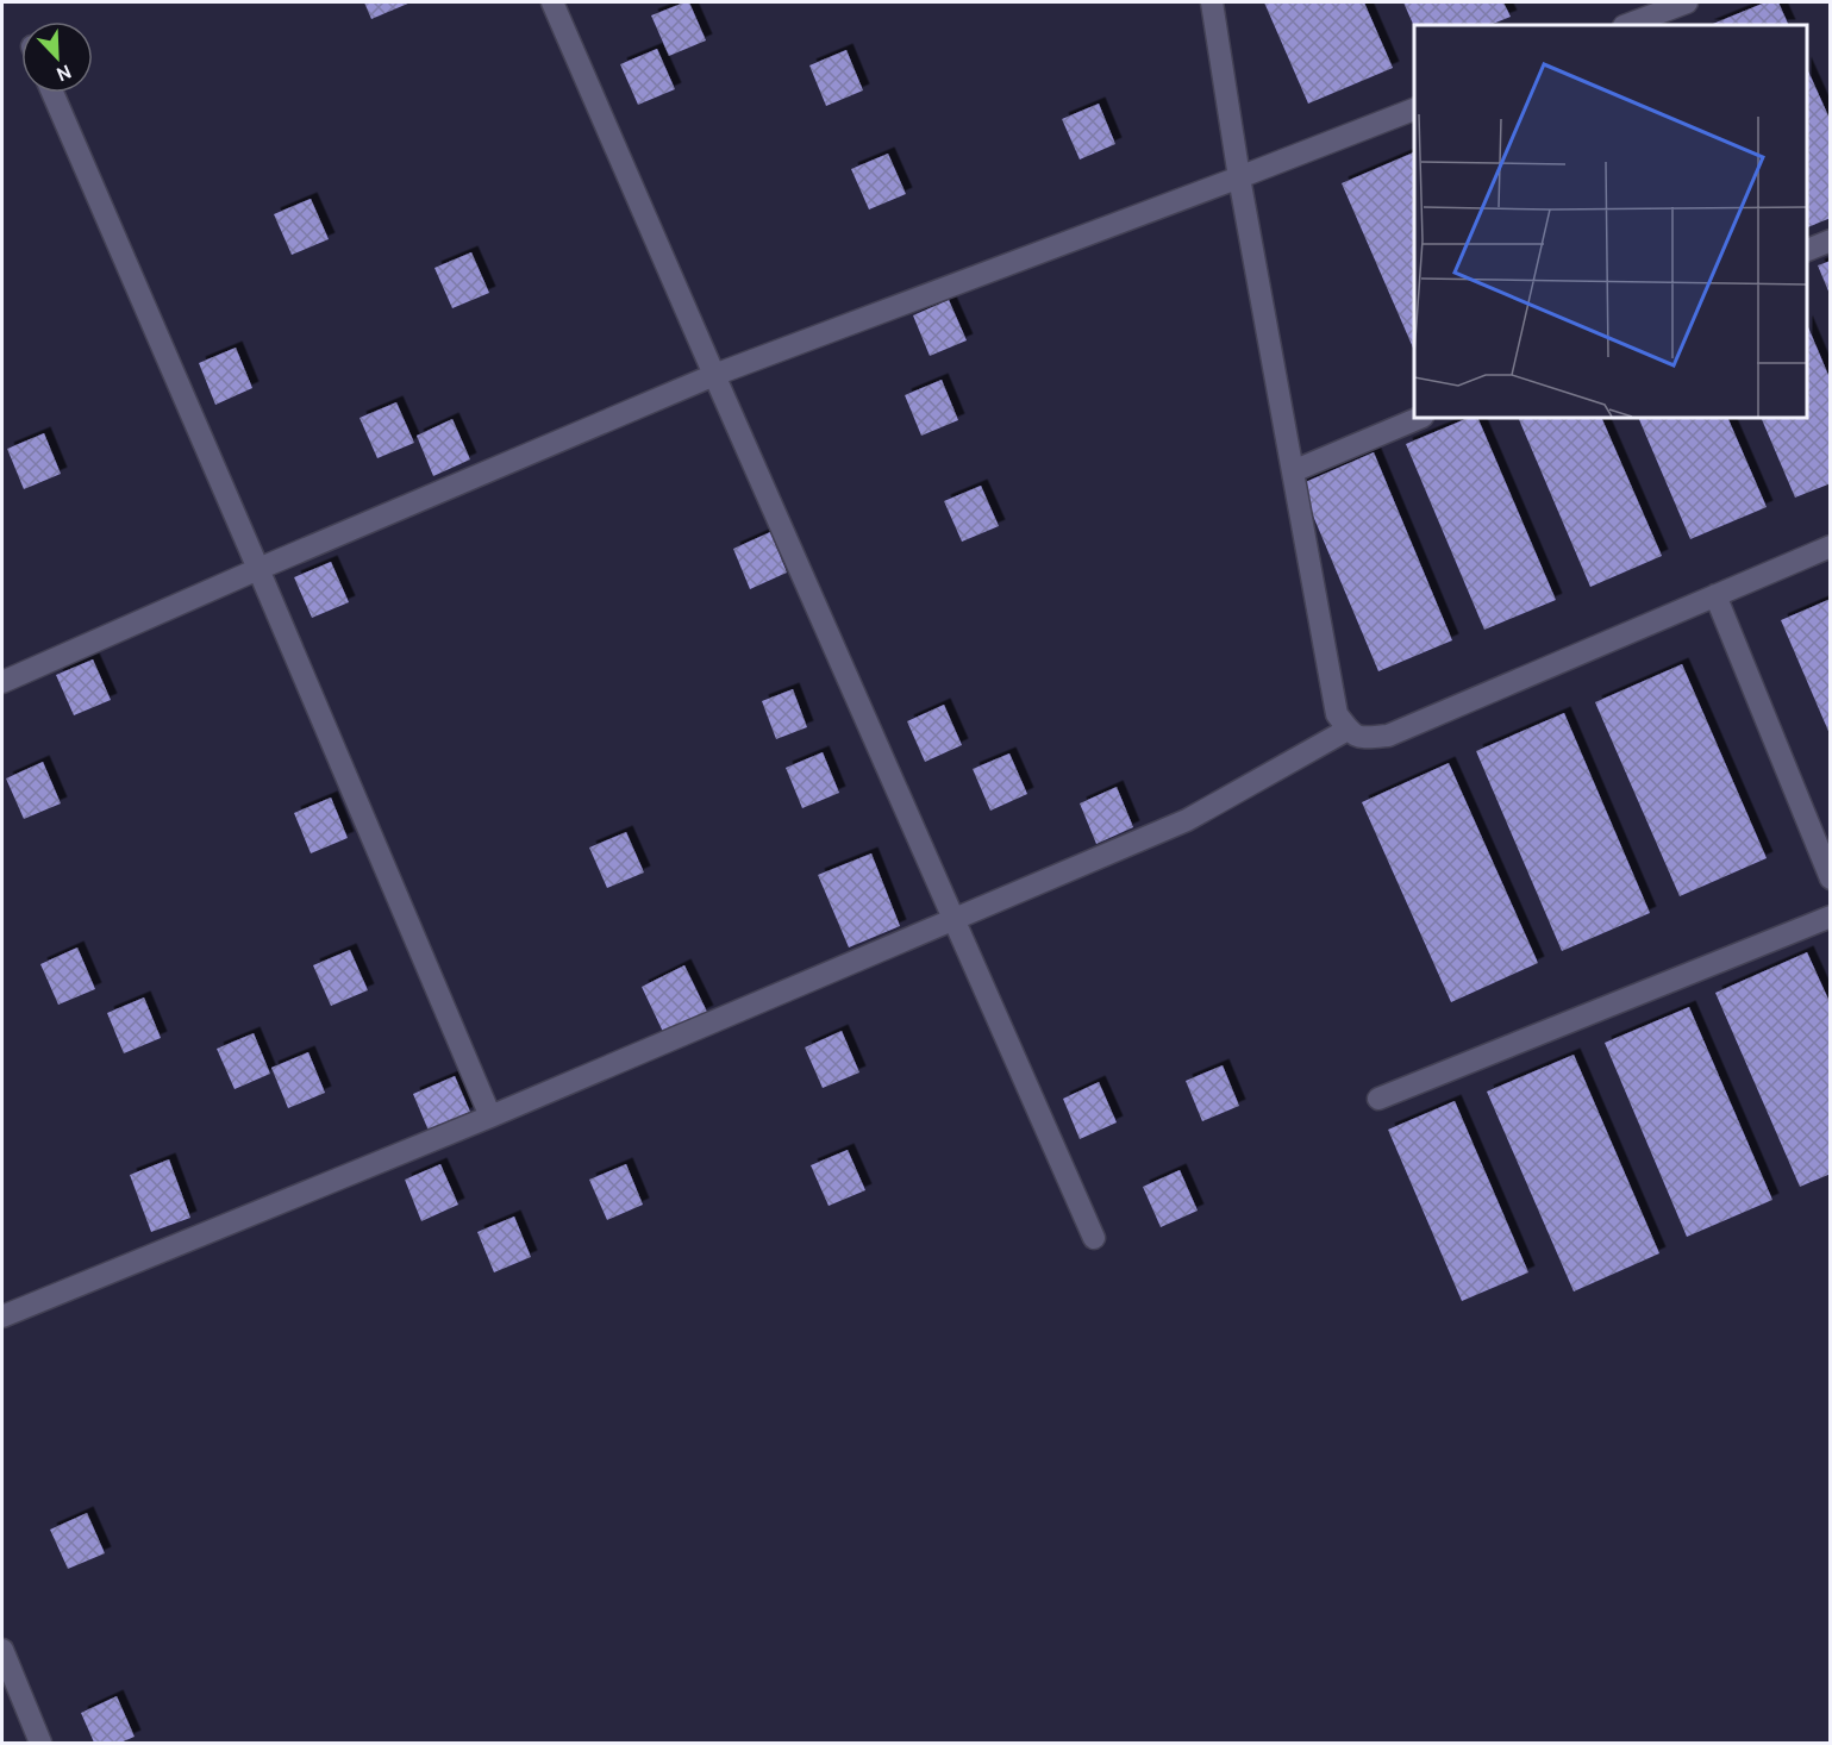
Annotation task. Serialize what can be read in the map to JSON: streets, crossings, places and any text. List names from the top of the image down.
{
  "north": "bottom right"
}
